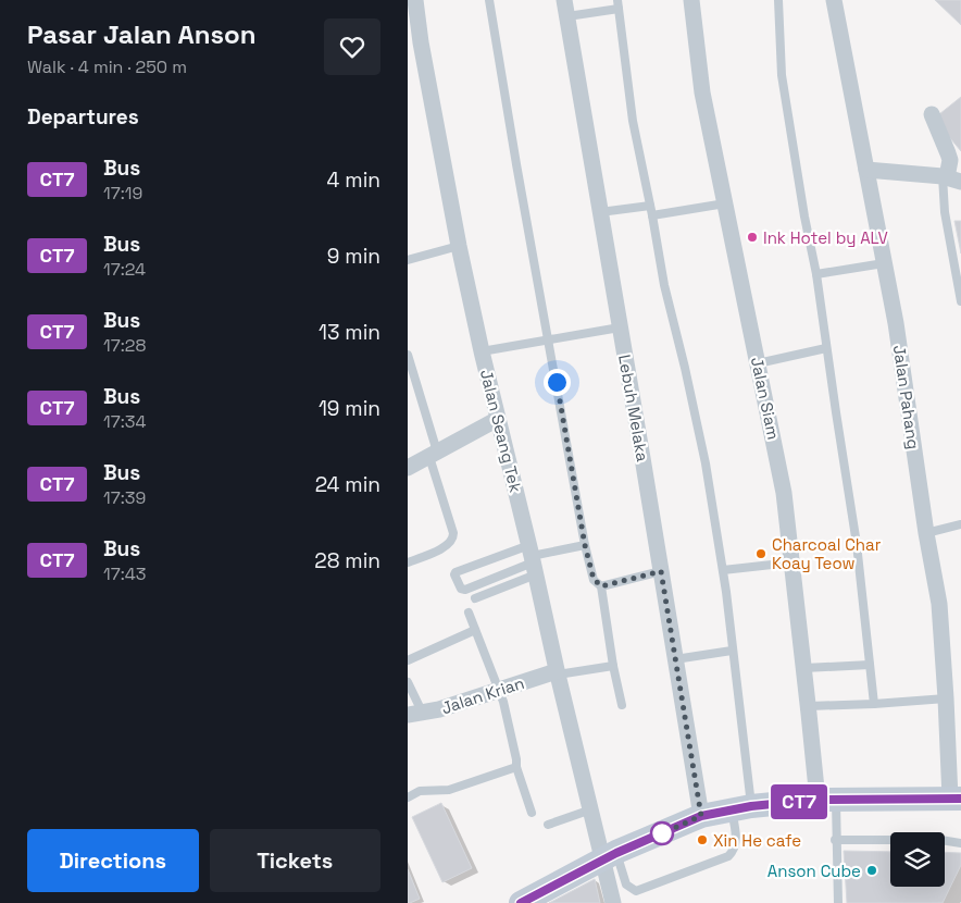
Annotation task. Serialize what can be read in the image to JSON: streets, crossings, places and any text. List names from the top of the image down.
{
  "streets": {
    "street": [
      "Jalan Pahang",
      "Jalan Siam",
      "Lebuh Melaka",
      "Jalan Seang Tek",
      "Jalan Krian"
    ]
  },
  "crossings": [
    ["Jalan Seang Tek", "Jalan Krian"]
  ],
  "places": [
    "Ink Hotel by ALV",
    "Charcoal Char Koay Teow",
    "Xin He cafe",
    "Anson Cube"
  ],
  "lines": ["bus line CT7"],
  "page": {
    "heading": [
      ["Pasar Jalan Anson", "Walk · 4 min · 250 m"],
      "Departures"
    ],
    "on_map": "CT7",
    "list": [
      {
        "mark": "CT7",
        "name": "Bus",
        "note": "17:19",
        "value": "4 min"
      },
      {
        "mark": "CT7",
        "name": "Bus",
        "note": "17:24",
        "value": "9 min"
      },
      {
        "mark": "CT7",
        "name": "Bus",
        "note": "17:28",
        "value": "13 min"
      },
      {
        "mark": "CT7",
        "name": "Bus",
        "note": "17:34",
        "value": "19 min"
      },
      {
        "mark": "CT7",
        "name": "Bus",
        "note": "17:39",
        "value": "24 min"
      },
      {
        "mark": "CT7",
        "name": "Bus",
        "note": "17:43",
        "value": "28 min"
      }
    ],
    "buttons": ["Directions", "Tickets"]
  }
}
